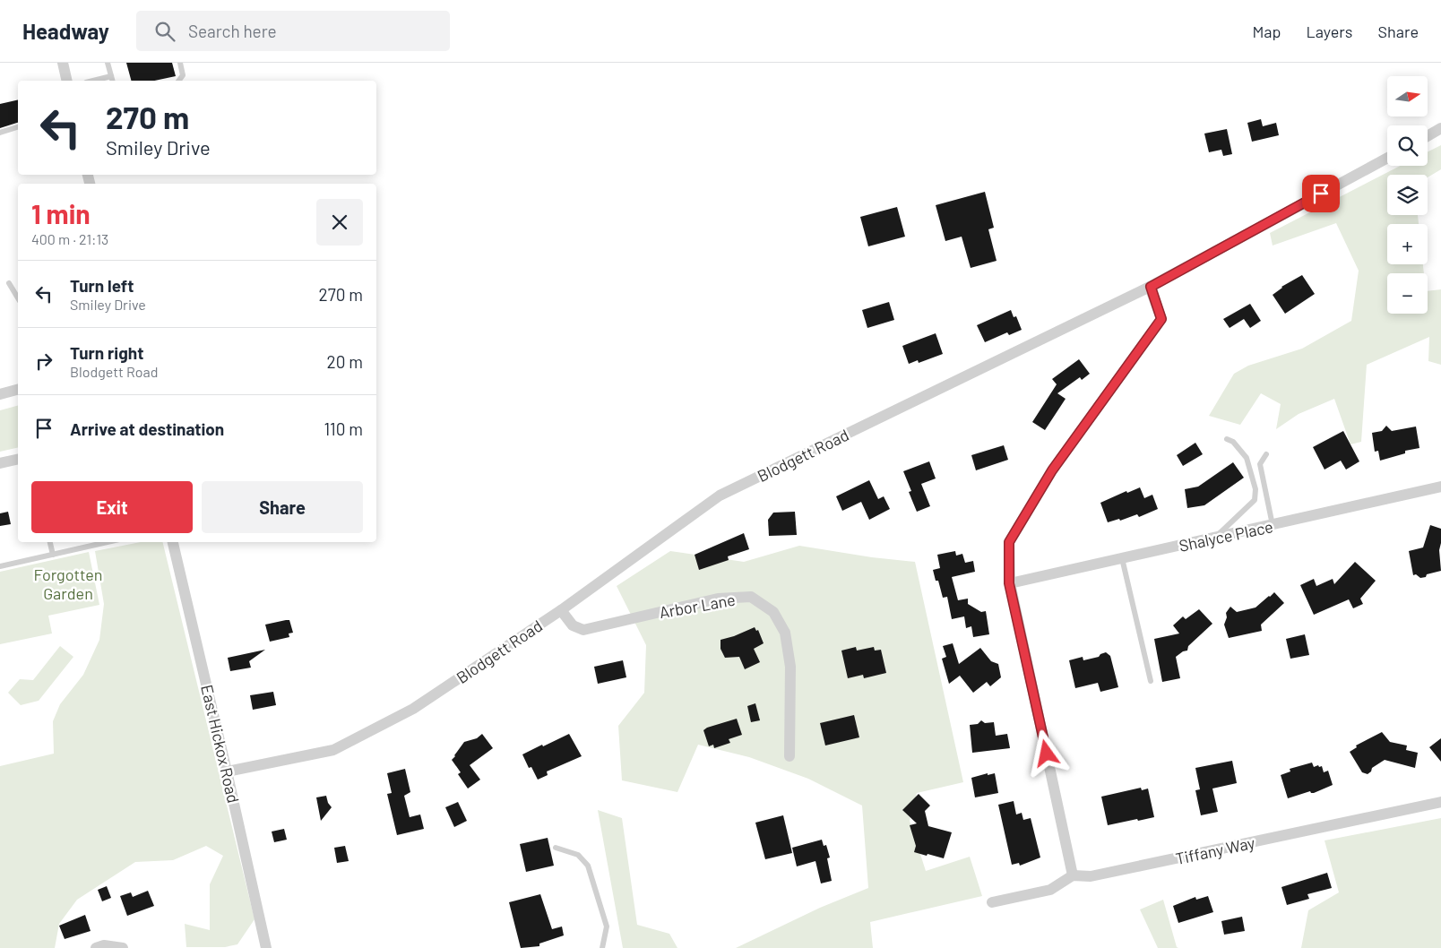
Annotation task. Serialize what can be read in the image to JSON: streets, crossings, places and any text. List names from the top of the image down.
{
  "streets": {
    "street": [
      "Blodgett Road",
      "Shalyce Place",
      "Arbor Lane",
      "East Hickox Road",
      "Tiffany Way"
    ]
  },
  "crossings": [
    ["Blodgett Road", "Arbor Lane"],
    ["Blodgett Road", "East Hickox Road"]
  ],
  "parks": ["Forgotten Garden"],
  "north": "right",
  "page": {
    "header": "Headway",
    "search": "Search here",
    "nav": ["Map", "Layers", "Share"],
    "map_buttons": ["+", "−"],
    "turn": ["270 m", "Smiley Drive"],
    "heading": ["1 min", "400 m · 21:13"],
    "list": [
      {
        "name": "Turn left",
        "note": "Smiley Drive",
        "value": "270 m"
      },
      {
        "name": "Turn right",
        "note": "Blodgett Road",
        "value": "20 m"
      },
      {
        "name": "Arrive at destination",
        "value": "110 m"
      }
    ],
    "buttons": ["Exit", "Share"]
  }
}
